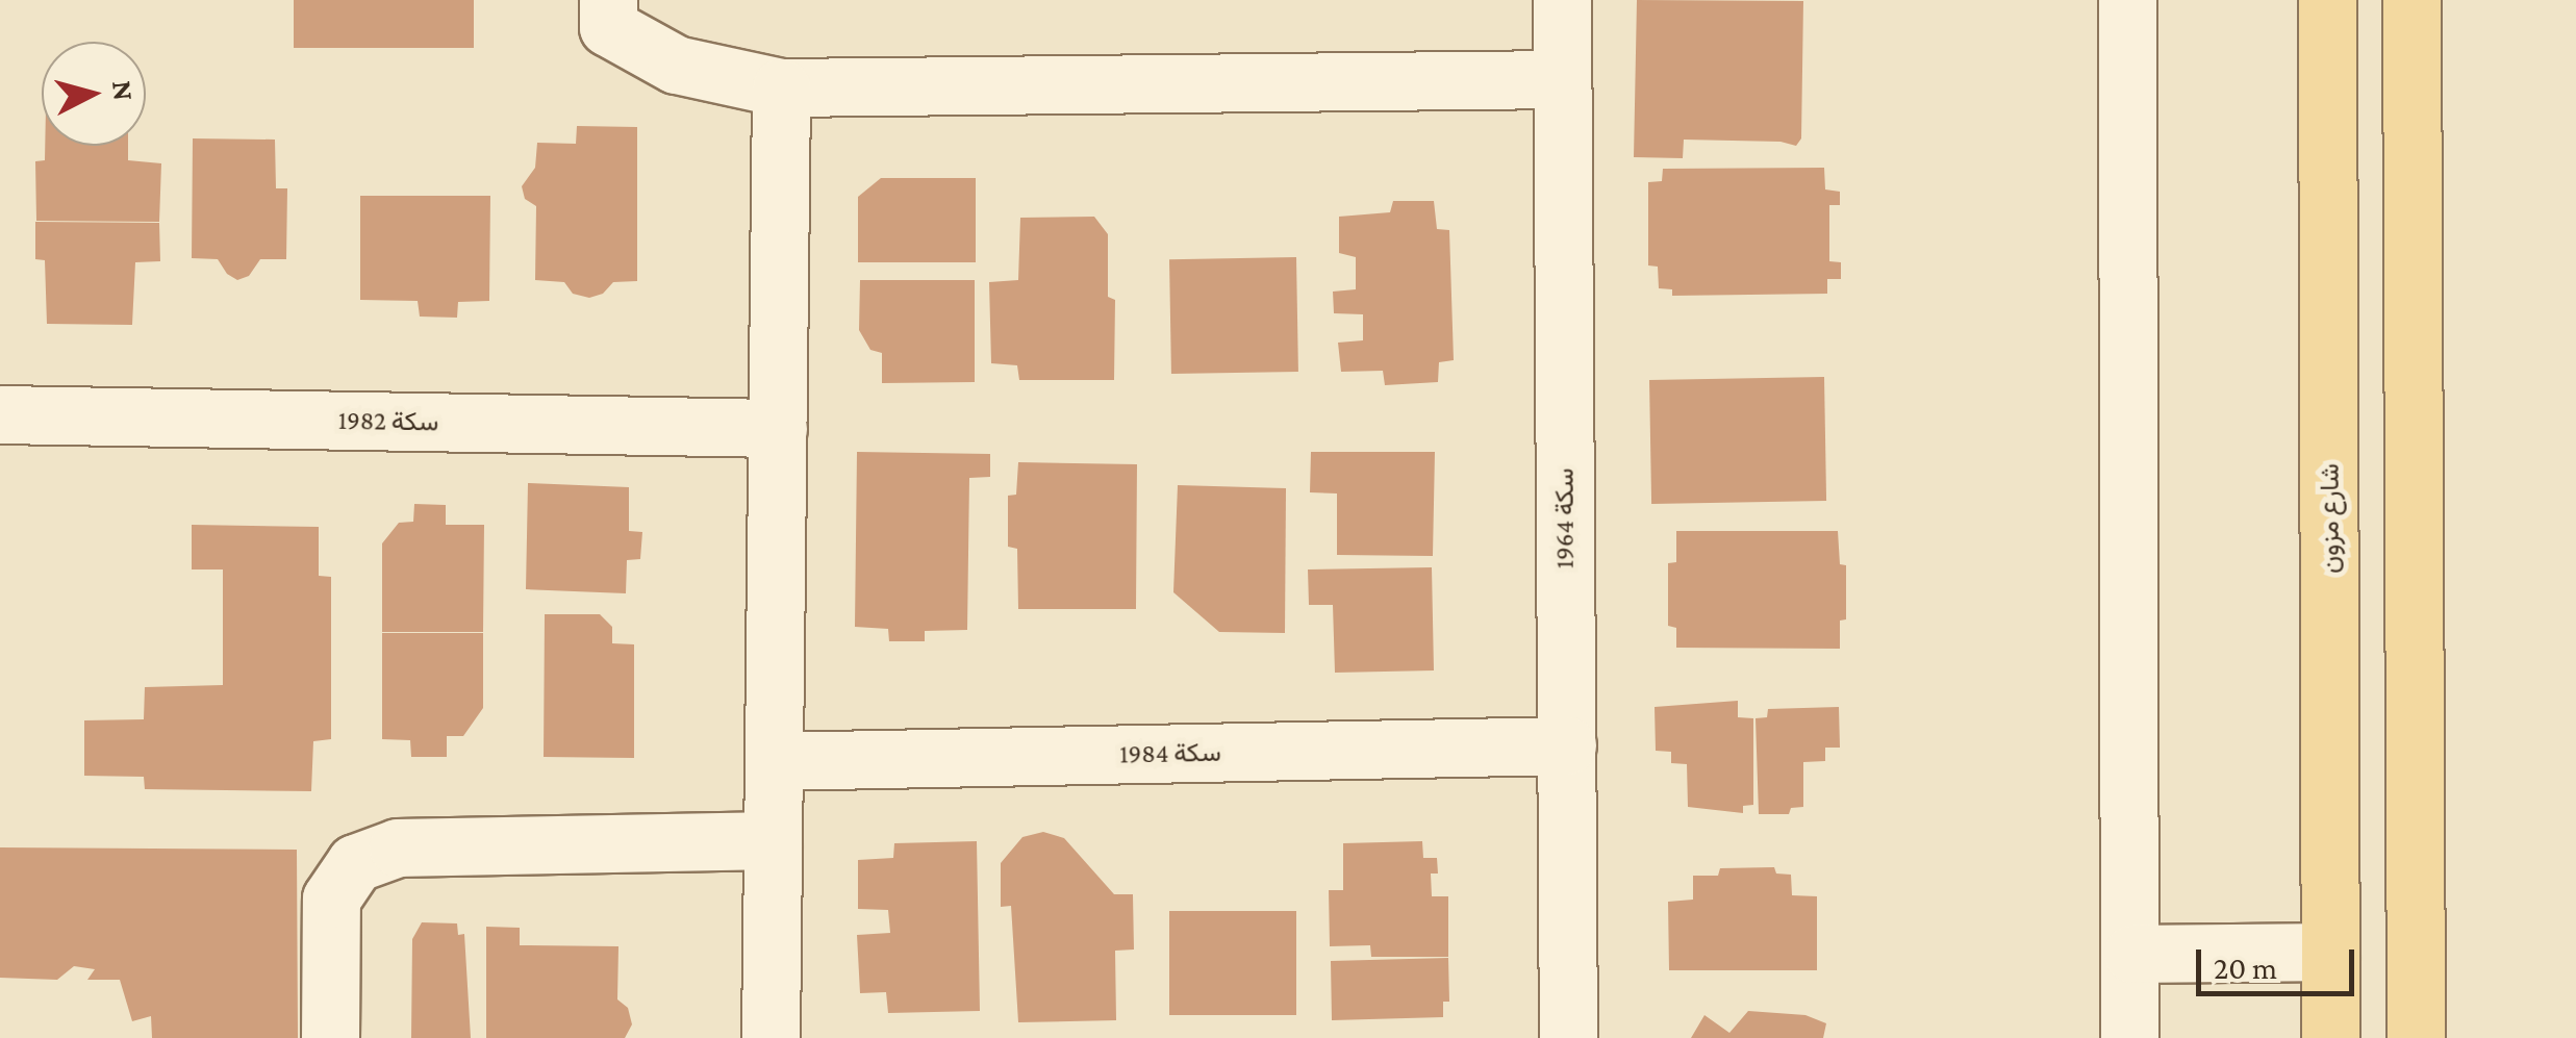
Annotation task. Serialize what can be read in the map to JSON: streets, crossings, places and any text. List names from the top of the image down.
{
  "streets": {
    "main road": ["شارع مزون"],
    "street": ["سكة 1982", "سكة 1964", "سكة 1984"]
  },
  "crossings": [
    ["سكة 1964", "سكة 1984"]
  ],
  "scale_bar": "20 m",
  "north": "right"
}
